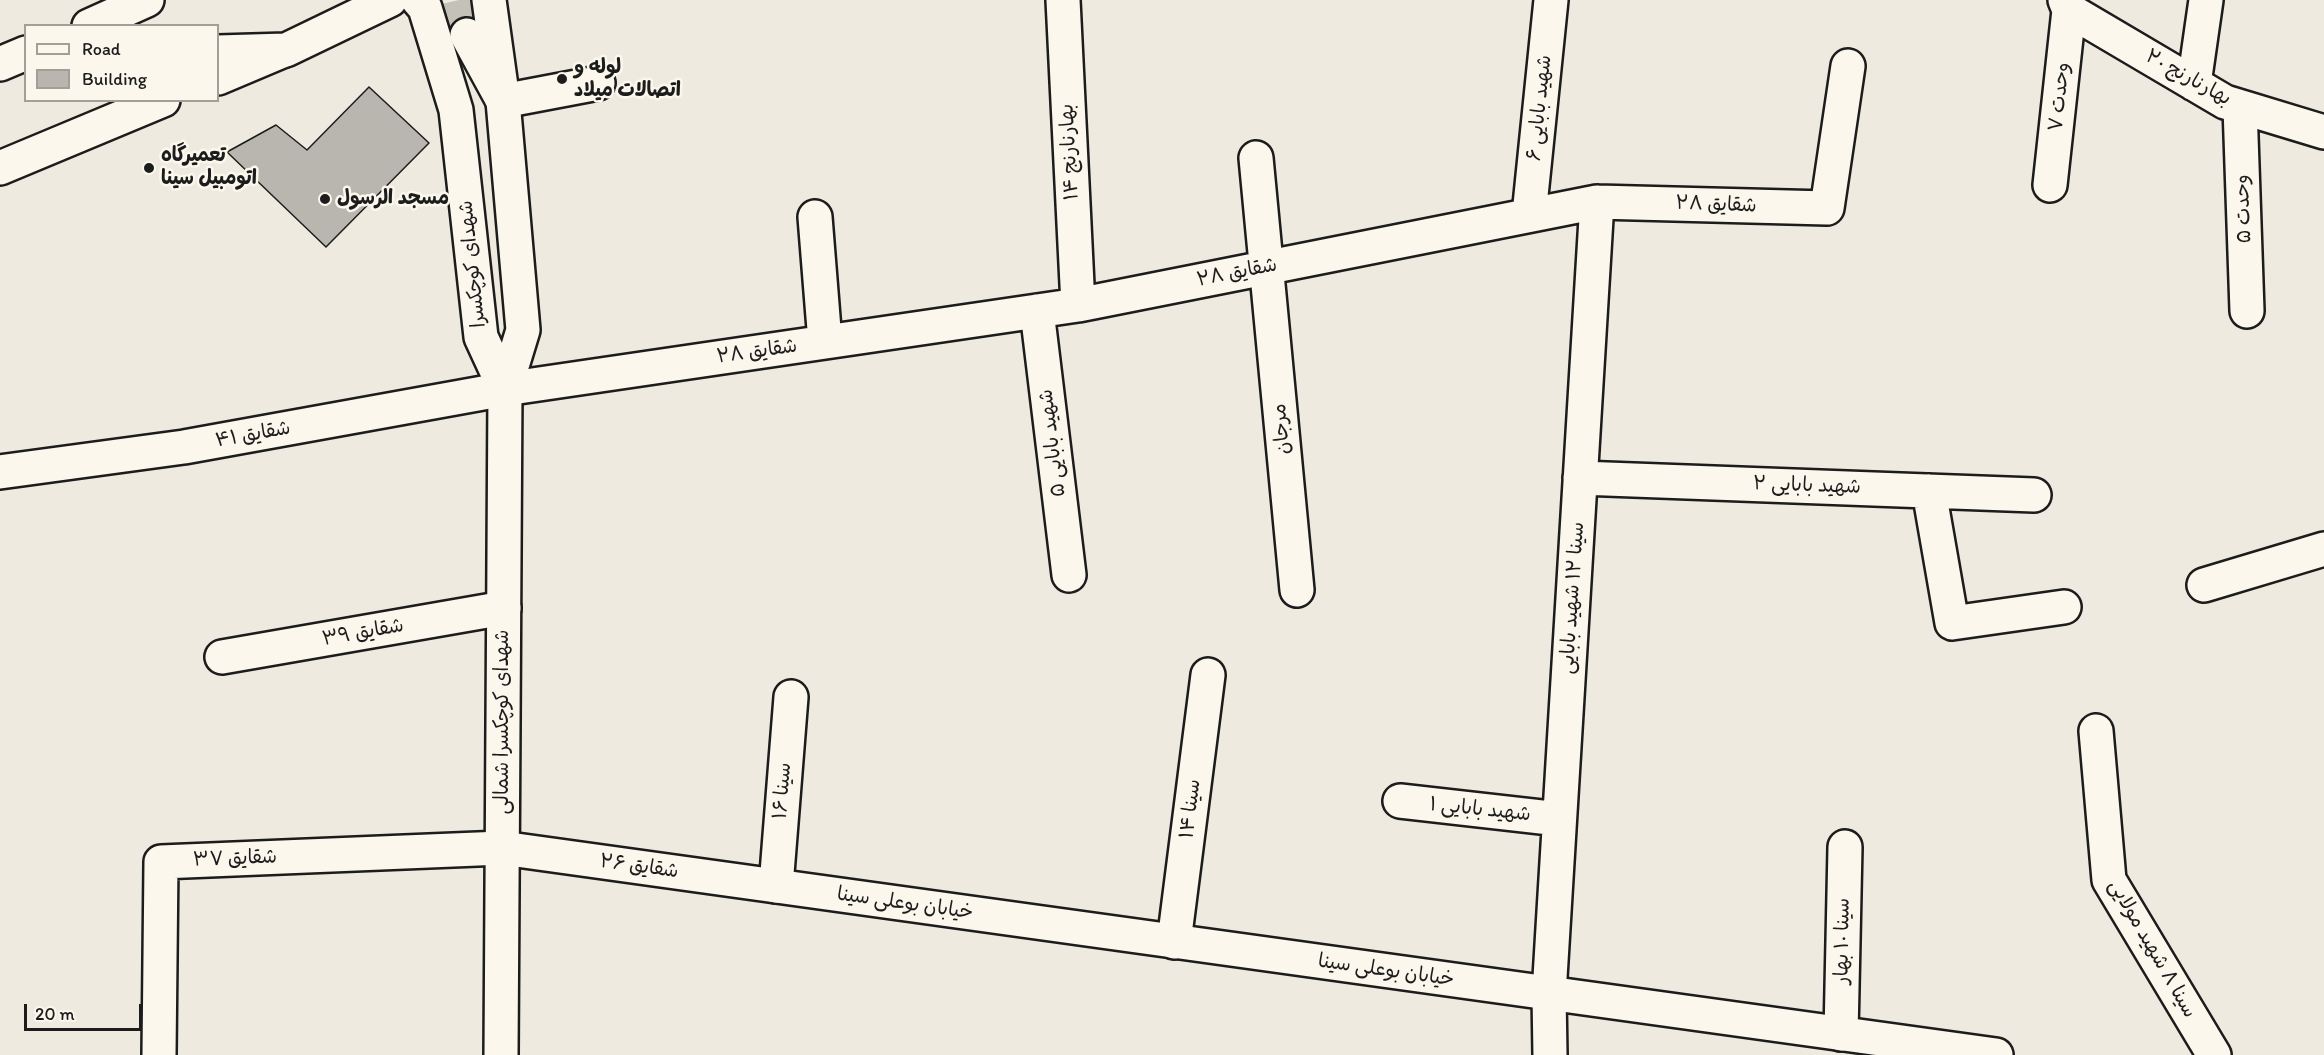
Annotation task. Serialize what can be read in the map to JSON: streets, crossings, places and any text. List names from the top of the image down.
{
  "streets": {
    "main road": [
      "بهارنارنج ۲۰",
      "وحدت ۷",
      "شهید بابایی ۶",
      "بهارنارنج ۱۴",
      "شقایق ۲۸",
      "وحدت ۵",
      "شهدای کوچکسرا",
      "مرجان",
      "شقایق ۴۱",
      "شهید بابایی ۵",
      "شهید بابایی ۲",
      "سینا ۱۲ شهید بابایی",
      "شقایق ۳۹",
      "شهدای کوچکسرا شمالی",
      "سینا ۱۶",
      "سینا ۱۴",
      "شهید بابایی ۱",
      "شقایق ۳۷",
      "شقایق ۲۶",
      "خیابان بوعلی سینا",
      "سینا ۱۰ بهار",
      "سینا ۸ شهید مولایی"
    ]
  },
  "crossings": [
    ["بهارنارنج ۲۰", "وحدت ۷"],
    ["بهارنارنج ۲۰", "وحدت ۵"],
    ["شهید بابایی ۶", "شقایق ۲۸"],
    ["بهارنارنج ۱۴", "شقایق ۲۸"],
    ["شقایق ۲۸", "شهدای کوچکسرا"],
    ["شقایق ۲۸", "مرجان"],
    ["شقایق ۲۸", "شقایق ۴۱"],
    ["شقایق ۲۸", "شهید بابایی ۵"],
    ["شقایق ۲۸", "سینا ۱۲ شهید بابایی"],
    ["شقایق ۲۸", "شهدای کوچکسرا شمالی"],
    ["شهدای کوچکسرا", "شقایق ۴۱"],
    ["شهدای کوچکسرا", "شهدای کوچکسرا شمالی"],
    ["شقایق ۴۱", "شهدای کوچکسرا شمالی"],
    ["شهید بابایی ۲", "سینا ۱۲ شهید بابایی"],
    ["سینا ۱۲ شهید بابایی", "شهید بابایی ۱"],
    ["سینا ۱۲ شهید بابایی", "خیابان بوعلی سینا"],
    ["شقایق ۳۹", "شهدای کوچکسرا شمالی"],
    ["شهدای کوچکسرا شمالی", "شقایق ۳۷"],
    ["شهدای کوچکسرا شمالی", "شقایق ۲۶"],
    ["سینا ۱۶", "شقایق ۲۶"],
    ["سینا ۱۶", "خیابان بوعلی سینا"],
    ["سینا ۱۴", "خیابان بوعلی سینا"],
    ["شقایق ۳۷", "شقایق ۲۶"],
    ["شقایق ۲۶", "خیابان بوعلی سینا"],
    ["خیابان بوعلی سینا", "سینا ۱۰ بهار"]
  ],
  "places": ["لوله و اتصالات میلاد", "تعمیرگاه اتومبیل سینا", "مسجد الرسول"],
  "legend": ["Road", "Building"],
  "scale_bar": "20 m"
}
